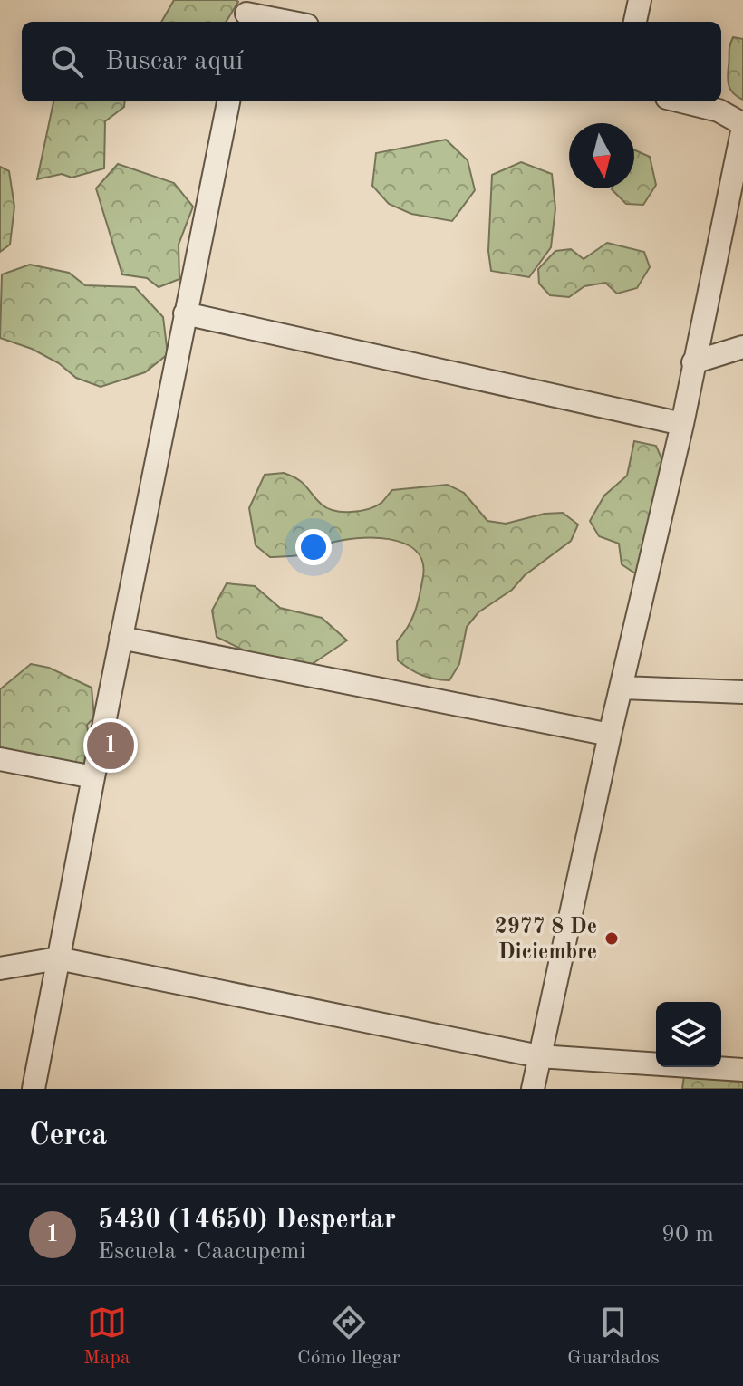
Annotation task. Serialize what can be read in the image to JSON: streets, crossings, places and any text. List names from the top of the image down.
{
  "places": ["2977 8 De Diciembre"],
  "north": "bottom",
  "page": {
    "search": "Buscar aquí",
    "pins": "1",
    "heading": "Cerca",
    "list": [
      {
        "mark": "1",
        "name": "5430 (14650) Despertar",
        "note": "Escuela · Caacupemi",
        "value": "90 m"
      }
    ],
    "nav": ["Mapa", "Cómo llegar", "Guardados"]
  }
}
